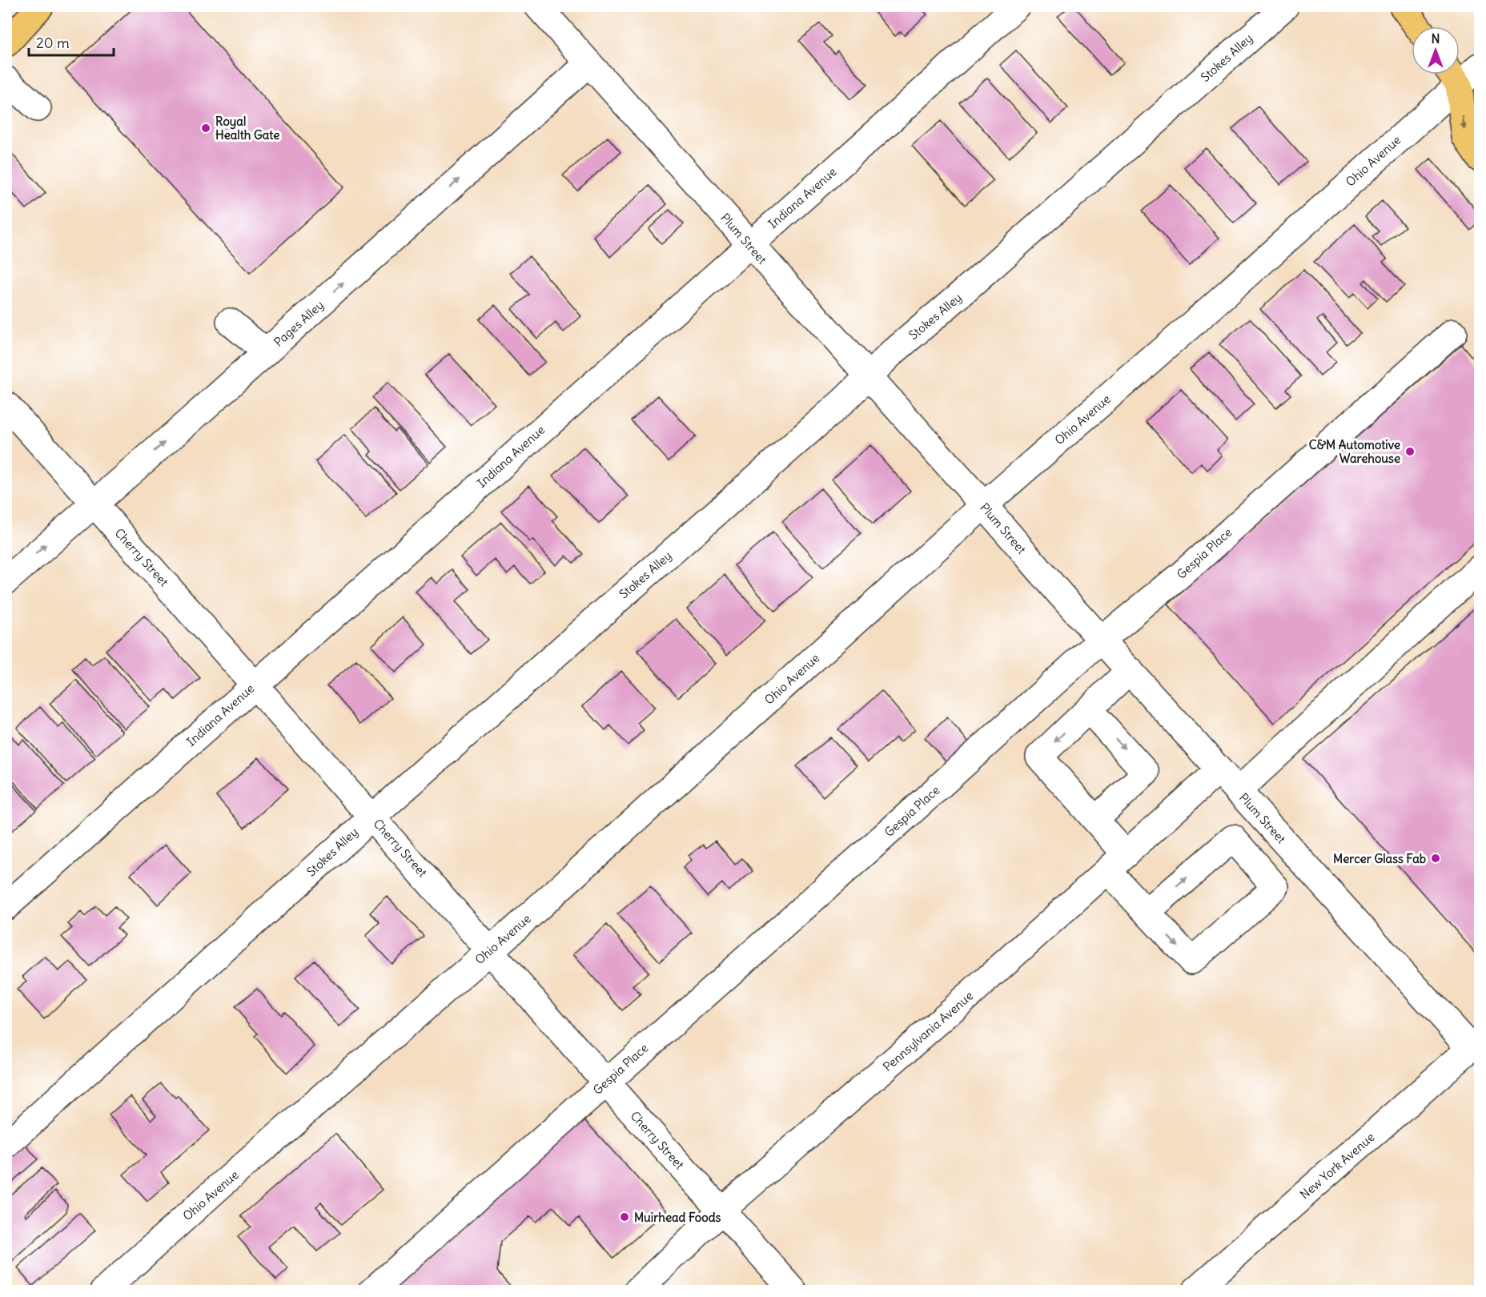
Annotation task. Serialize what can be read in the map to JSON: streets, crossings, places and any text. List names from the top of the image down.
{
  "streets": {
    "street": [
      "Stokes Alley",
      "Ohio Avenue",
      "Indiana Avenue",
      "Plum Street",
      "Pages Alley",
      "Gespia Place",
      "Cherry Street",
      "Pennsylvania Avenue",
      "New York Avenue"
    ]
  },
  "crossings": [
    ["Stokes Alley", "Plum Street"],
    ["Stokes Alley", "Cherry Street"],
    ["Ohio Avenue", "Plum Street"],
    ["Ohio Avenue", "Cherry Street"],
    ["Indiana Avenue", "Plum Street"],
    ["Indiana Avenue", "Cherry Street"],
    ["Plum Street", "Pages Alley"],
    ["Plum Street", "Gespia Place"],
    ["Plum Street", "Pennsylvania Avenue"],
    ["Plum Street", "New York Avenue"],
    ["Pages Alley", "Cherry Street"],
    ["Gespia Place", "Cherry Street"],
    ["Cherry Street", "Pennsylvania Avenue"]
  ],
  "one_way": ["Pages Alley"],
  "places": [
    "Royal Health Gate",
    "C&M Automotive Warehouse",
    "Mercer Glass Fab",
    "Muirhead Foods"
  ],
  "scale_bar": "20 m",
  "north": "top"
}
